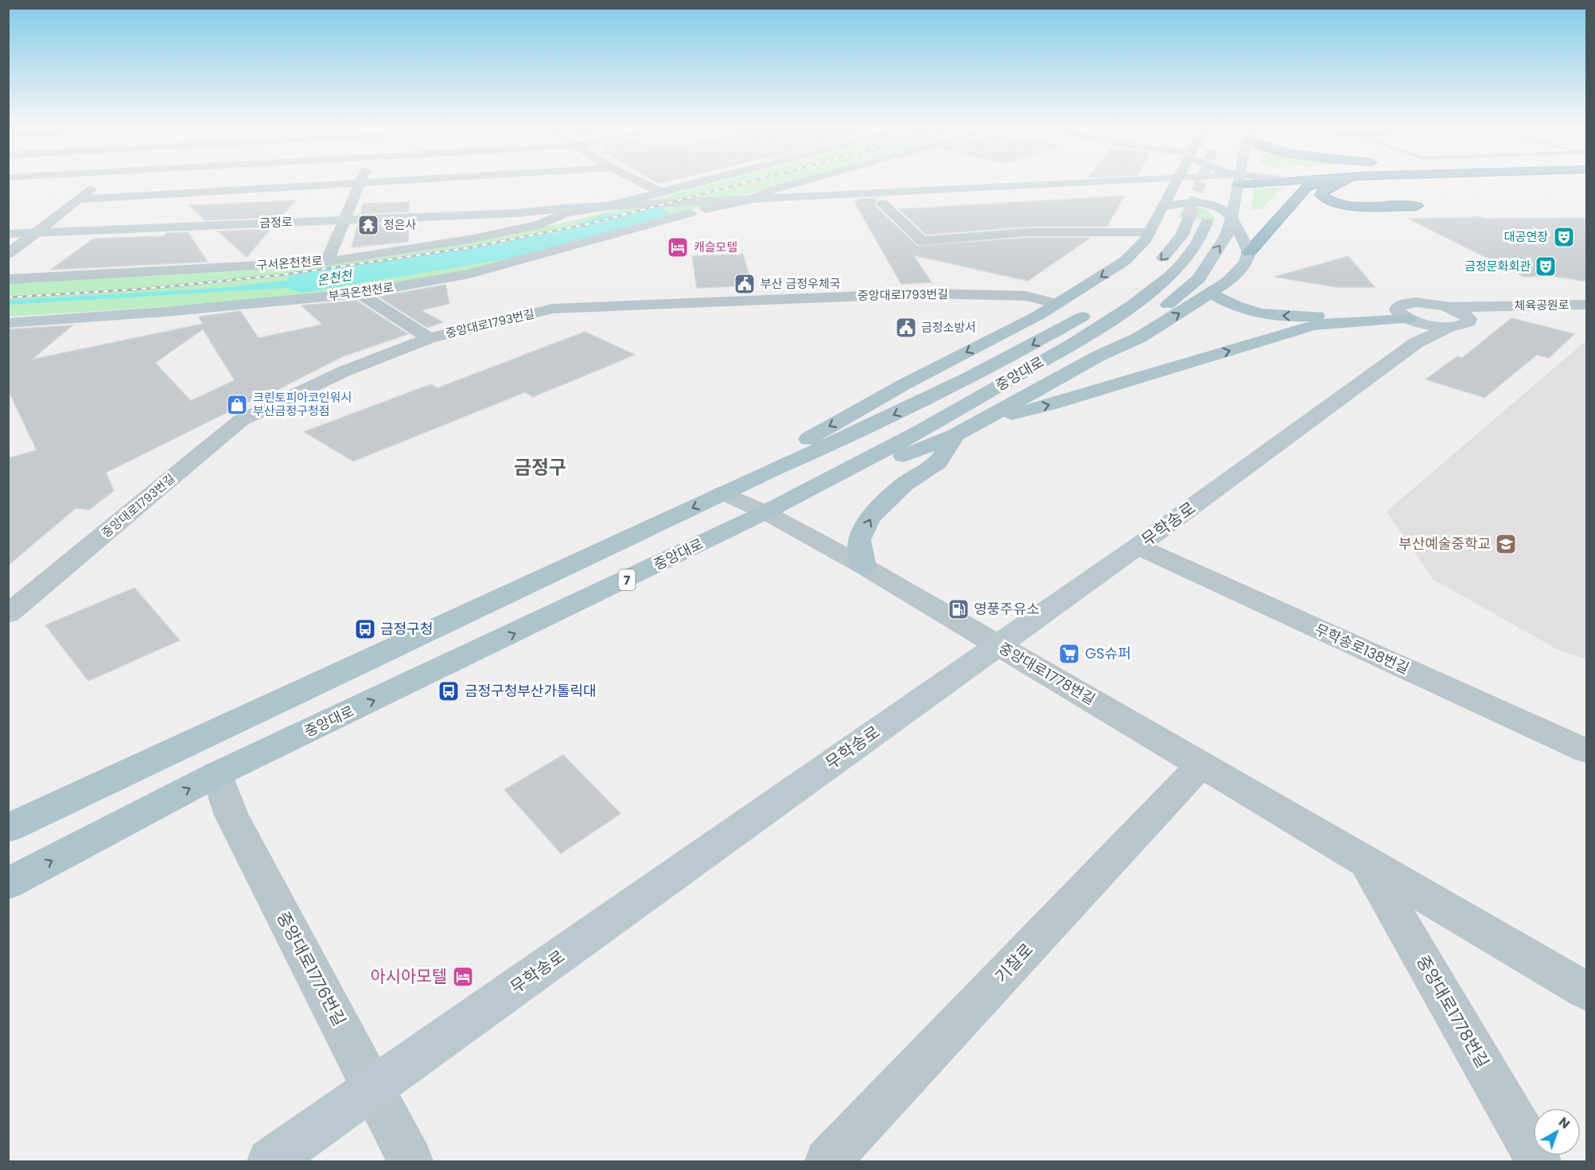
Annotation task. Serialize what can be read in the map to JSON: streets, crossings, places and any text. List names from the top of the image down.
{
  "streets": {
    "main road": [
      "금정로",
      "부곡온천천로",
      "체육공원로",
      "중앙대로",
      "무학송로",
      "7"
    ],
    "street": [
      "구서온천천로",
      "중앙대로1793번길",
      "무학송로138번길",
      "중앙대로1778번길",
      "기찰로",
      "중앙대로1776번길"
    ]
  },
  "crossings": [
    ["금정로", "구서온천천로"],
    ["금정로", "부곡온천천로"],
    ["체육공원로", "무학송로"],
    ["중앙대로", "중앙대로1778번길"],
    ["중앙대로", "중앙대로1776번길"],
    ["무학송로", "무학송로138번길"],
    ["무학송로", "중앙대로1778번길"],
    ["무학송로", "중앙대로1776번길"],
    ["중앙대로1778번길", "기찰로"]
  ],
  "districts": ["금정구"],
  "water": ["온천천"],
  "places": {
    "temple": ["정은사"],
    "theatre": ["대공연장", "금정문화회관"],
    "hotel": ["캐슬모텔", "아시아모텔"],
    "public building": ["부산 금정우체국", "금정소방서"],
    "shop": ["크린토피아코인워시 부산금정구청점"],
    "school or university": ["부산예술중학교"],
    "fuel station": ["영풍주유소"],
    "bus stop": ["금정구청", "금정구청부산가톨릭대"],
    "supermarket": ["GS슈퍼"]
  },
  "north": "top right"
}
